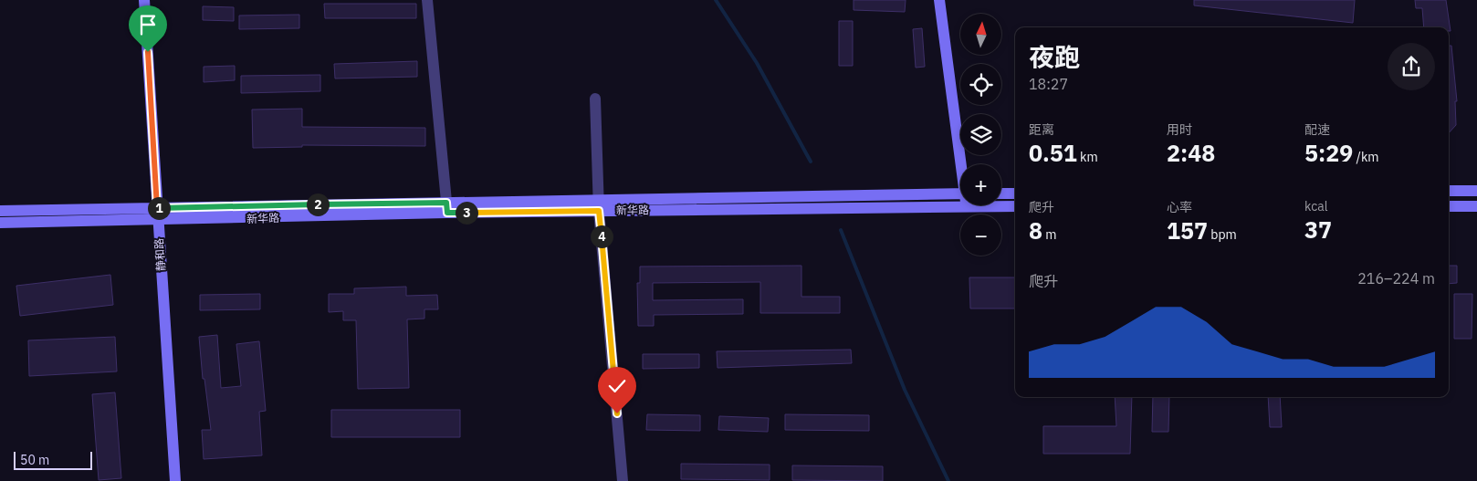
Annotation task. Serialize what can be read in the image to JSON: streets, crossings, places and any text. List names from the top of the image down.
{
  "streets": {
    "main road": ["新华路", "静和路"]
  },
  "crossings": [
    ["新华路", "静和路"]
  ],
  "scale_bar": "50 m",
  "north": "top",
  "page": {
    "map_buttons": ["+", "−"],
    "heading": ["夜跑", "18:27"],
    "stats": [
      ["距离", "0.51 km"],
      ["用时", "2:48"],
      ["配速", "5:29 /km"],
      ["爬升", "8 m"],
      ["心率", "157 bpm"],
      ["kcal", "37"]
    ],
    "pins": [
      "2",
      "1",
      "3",
      "4"
    ],
    "chart": ["爬升", "216–224 m"],
    "scale": "50 m"
  }
}
